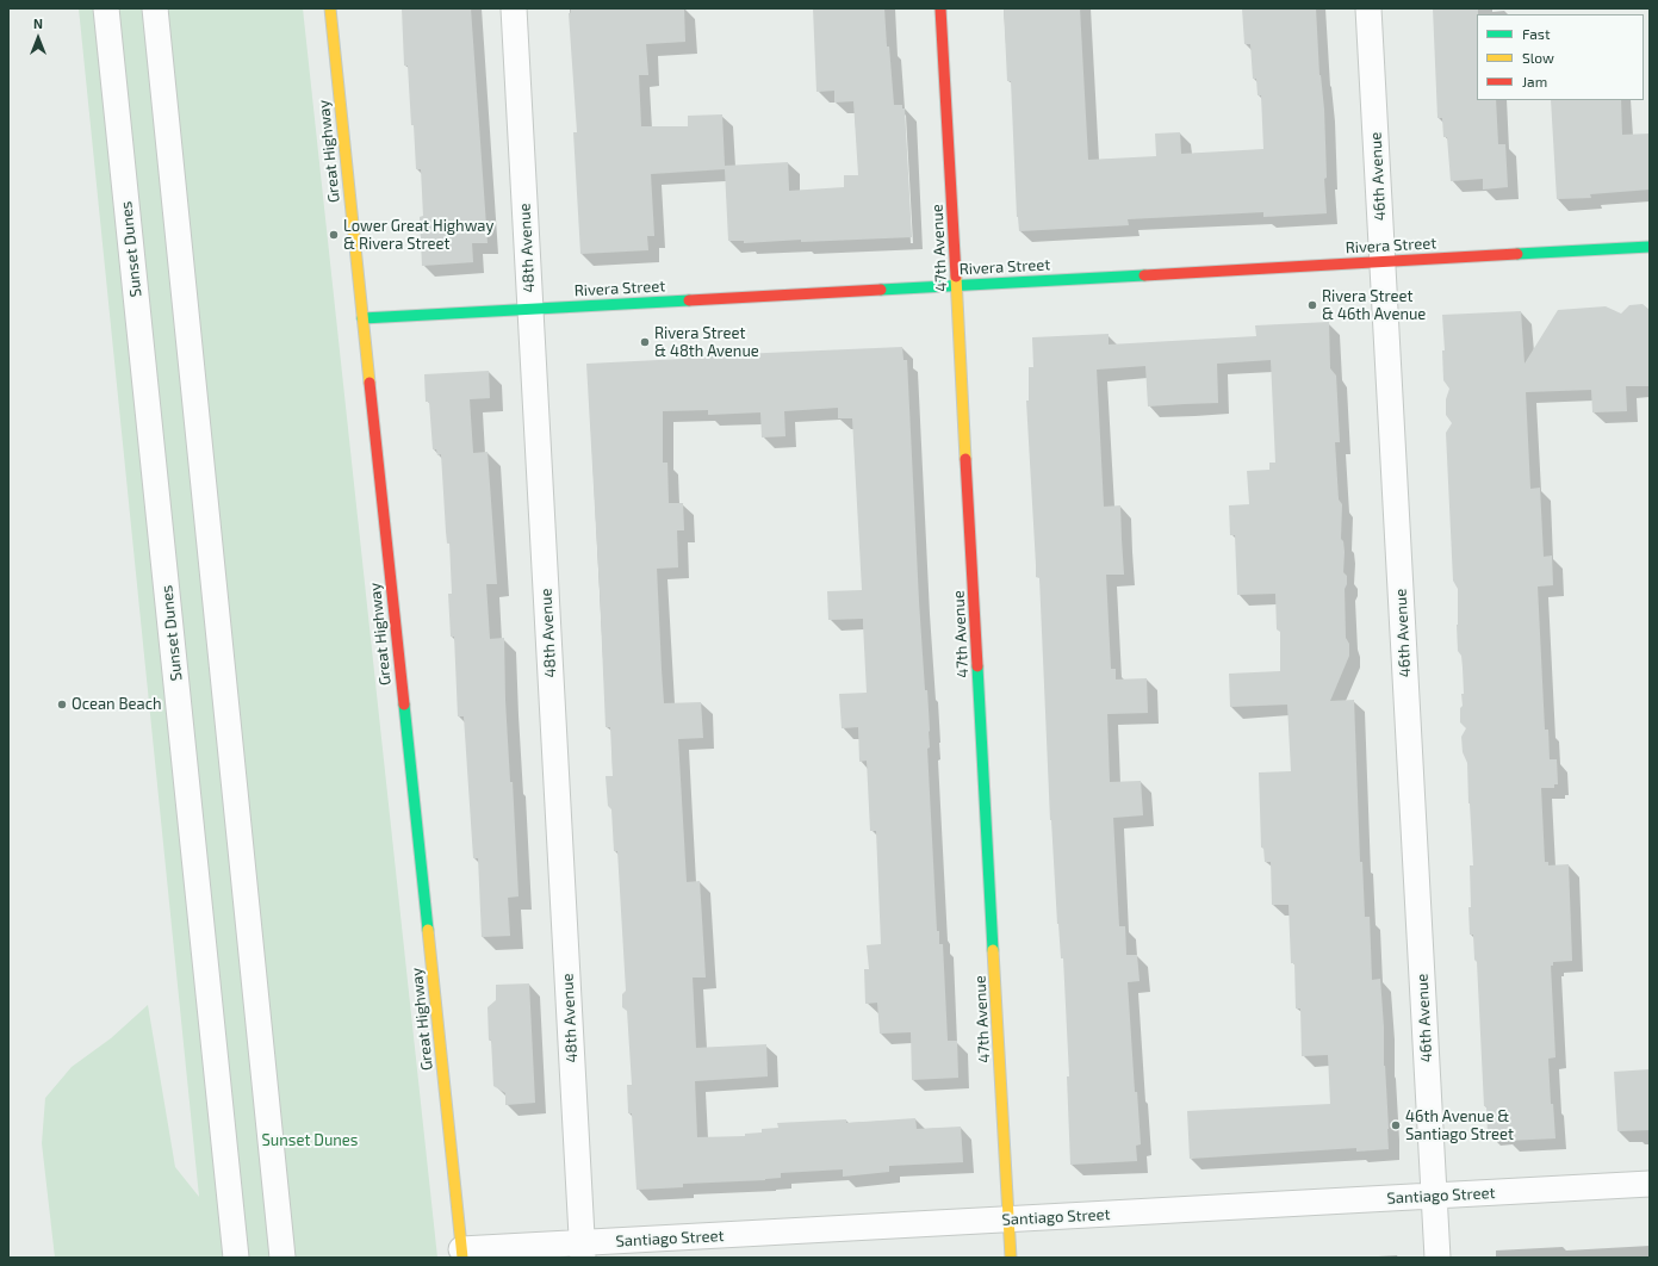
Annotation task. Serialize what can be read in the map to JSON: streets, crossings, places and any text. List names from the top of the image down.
{
  "streets": {
    "street": [
      "Great Highway",
      "46th Avenue",
      "Rivera Street",
      "48th Avenue",
      "47th Avenue",
      "Sunset Dunes",
      "Santiago Street"
    ]
  },
  "crossings": [
    ["Great Highway", "Rivera Street"],
    ["Great Highway", "Santiago Street"],
    ["46th Avenue", "Rivera Street"],
    ["46th Avenue", "Santiago Street"],
    ["Rivera Street", "48th Avenue"],
    ["Rivera Street", "47th Avenue"],
    ["48th Avenue", "Santiago Street"],
    ["47th Avenue", "Santiago Street"]
  ],
  "parks": ["Sunset Dunes"],
  "places": [
    "Lower Great Highway & Rivera Street",
    "Rivera Street & 46th Avenue",
    "Rivera Street & 48th Avenue",
    "Ocean Beach",
    "46th Avenue & Santiago Street"
  ],
  "legend": ["Fast", "Slow", "Jam"],
  "north": "top"
}
